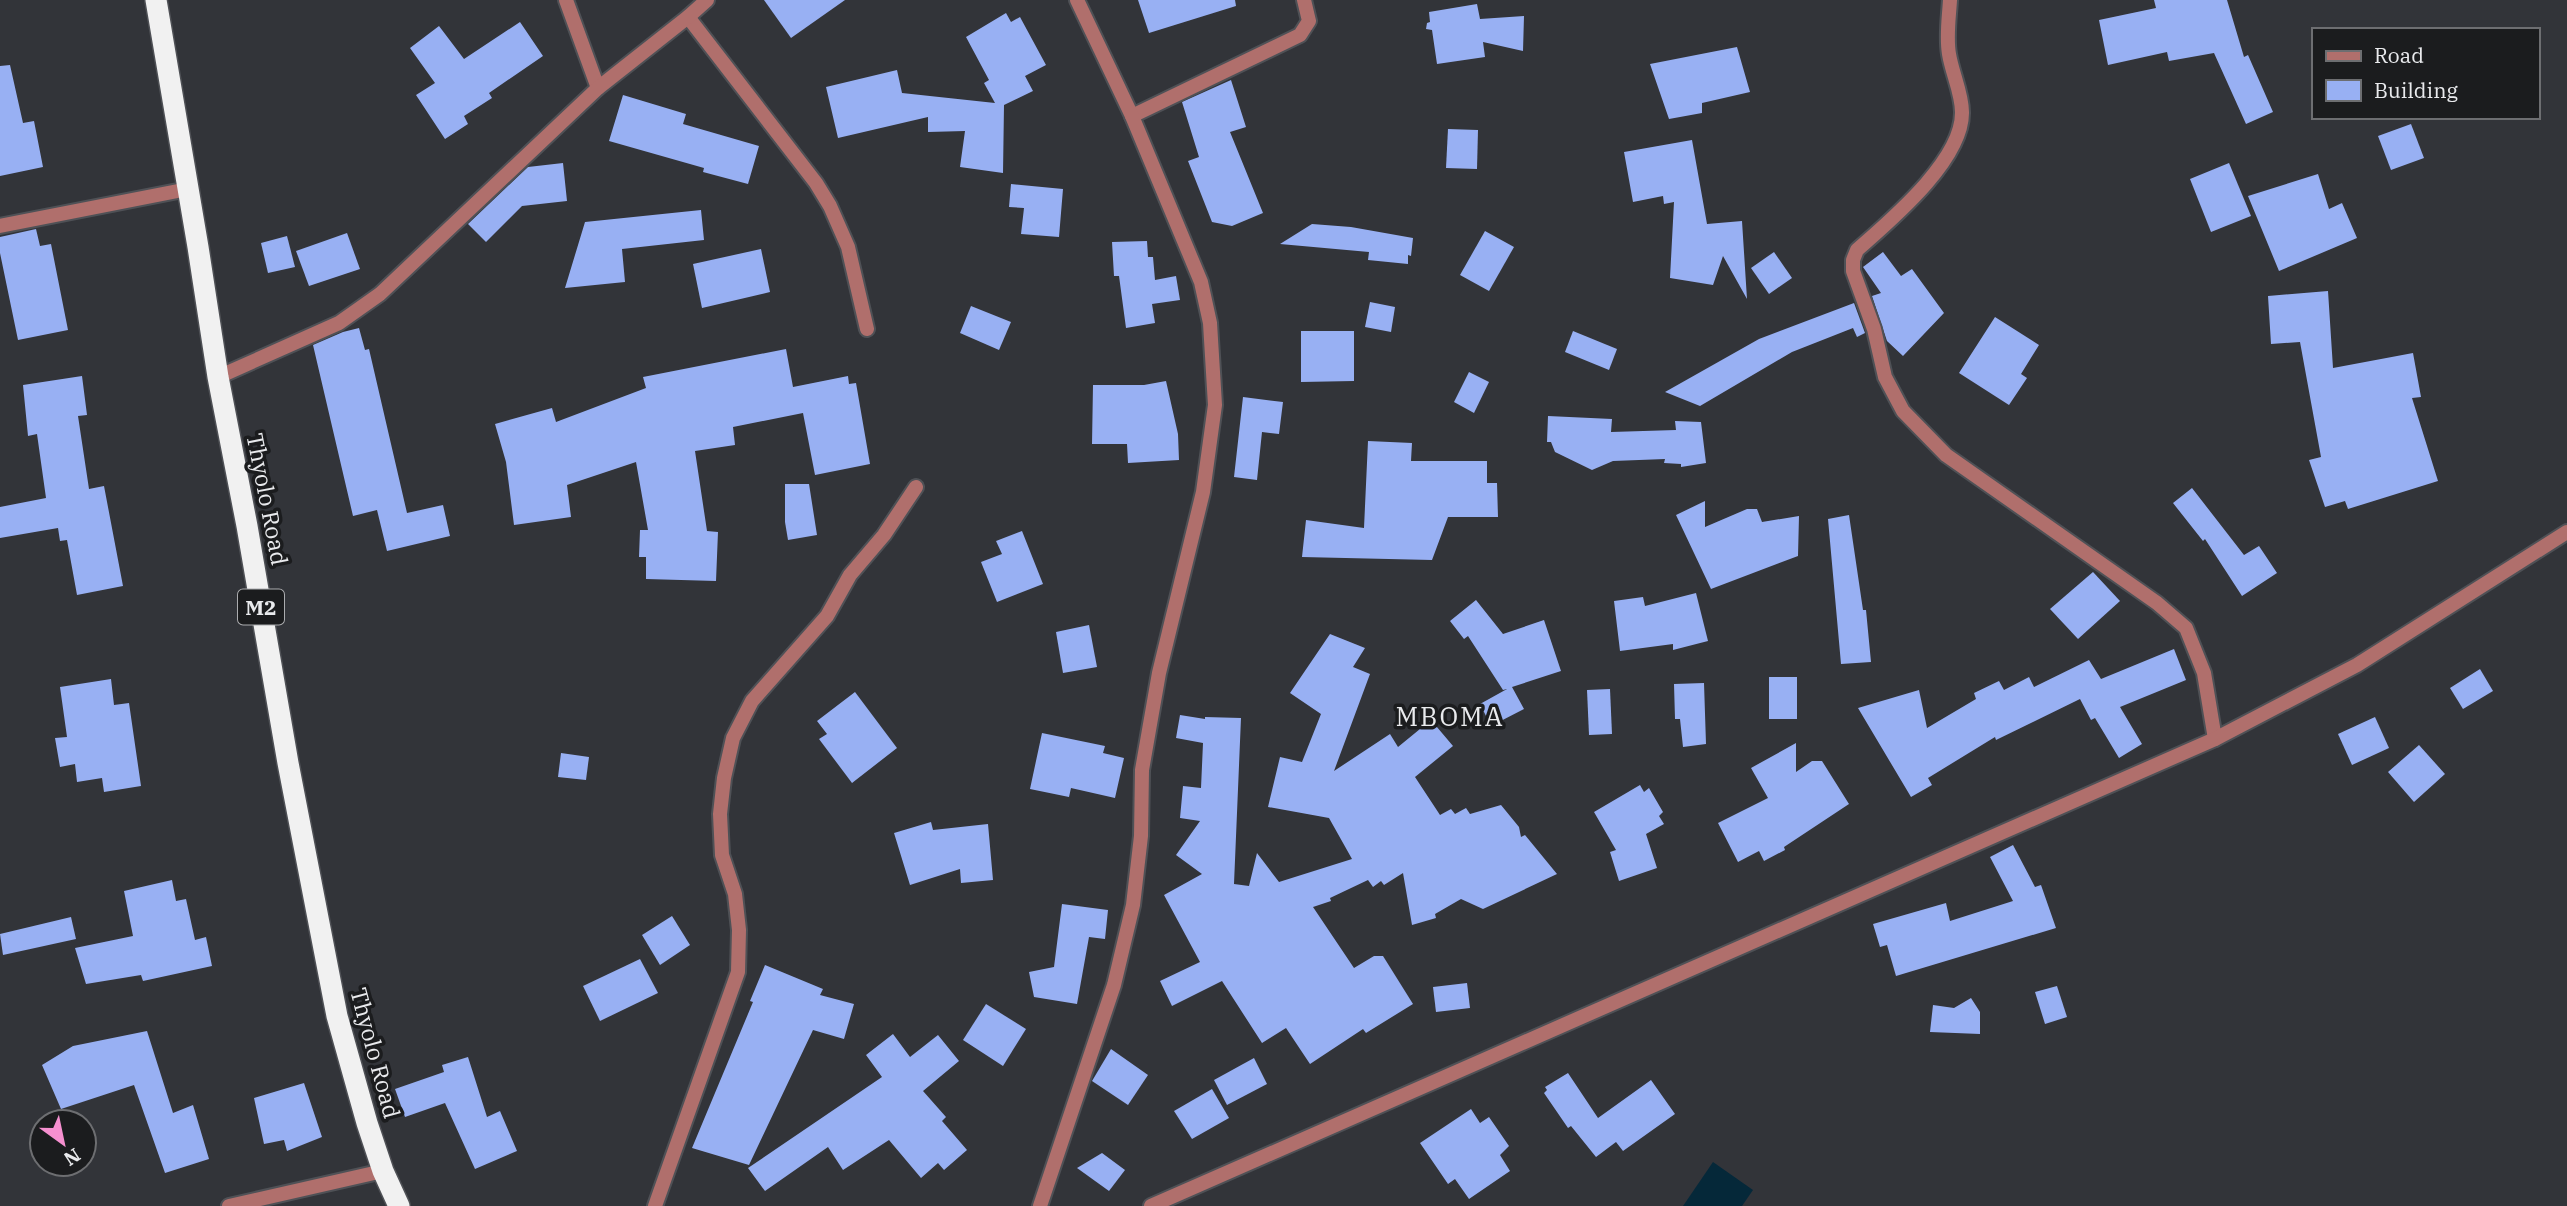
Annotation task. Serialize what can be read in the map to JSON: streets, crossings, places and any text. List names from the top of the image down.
{
  "streets": {
    "highway": ["Thyolo Road", "M2"]
  },
  "districts": ["MBOMA"],
  "legend": ["Road", "Building"],
  "north": "bottom right"
}
